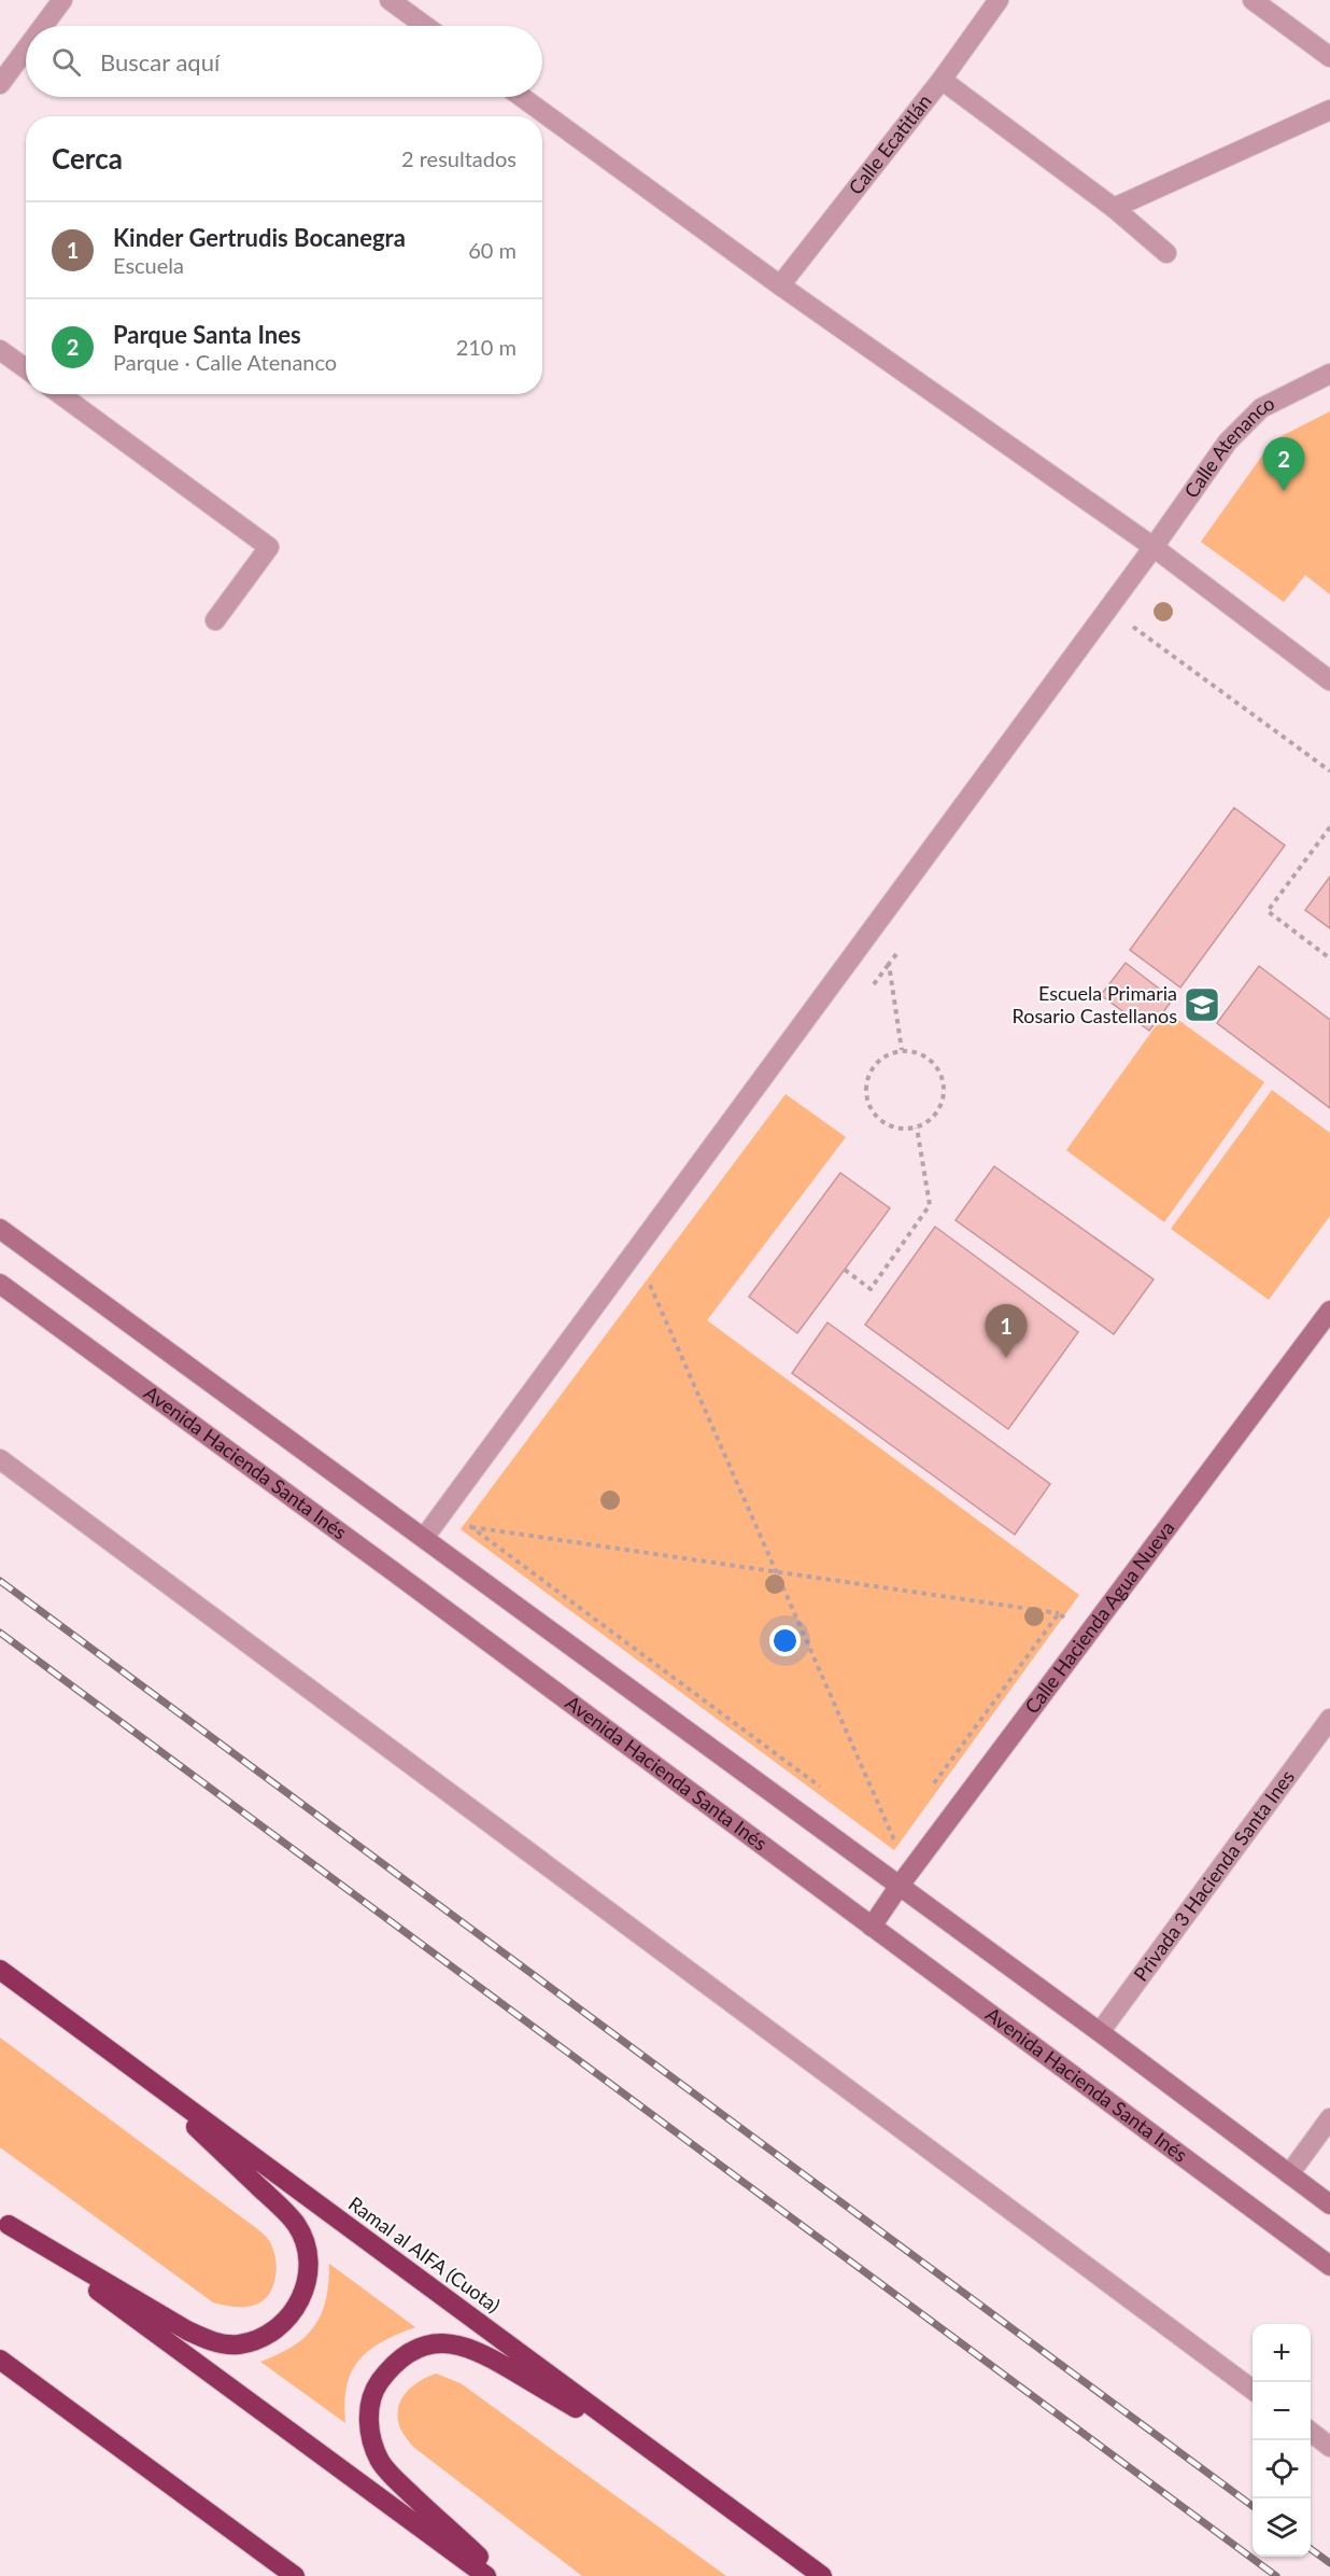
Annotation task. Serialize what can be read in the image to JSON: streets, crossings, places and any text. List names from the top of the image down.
{
  "streets": {
    "highway": ["Ramal al AIFA (Cuota)"],
    "main road": ["Avenida Hacienda Santa Inés", "Calle Hacienda Agua Nueva"],
    "street": ["Calle Ecatitlán", "Calle Atenanco", "Privada 3 Hacienda Santa Ines"]
  },
  "crossings": [
    ["Avenida Hacienda Santa Inés", "Calle Hacienda Agua Nueva"]
  ],
  "places": {
    "school or university": ["Escuela Primaria Rosario Castellanos"]
  },
  "page": {
    "search": "Buscar aquí",
    "heading": ["Cerca", "2 resultados"],
    "list": [
      {
        "mark": "1",
        "name": "Kinder Gertrudis Bocanegra",
        "note": "Escuela",
        "value": "60 m"
      },
      {
        "mark": "2",
        "name": "Parque Santa Ines",
        "note": "Parque · Calle Atenanco",
        "value": "210 m"
      }
    ],
    "pins": ["2", "1"],
    "map_buttons": ["+", "−"]
  }
}
